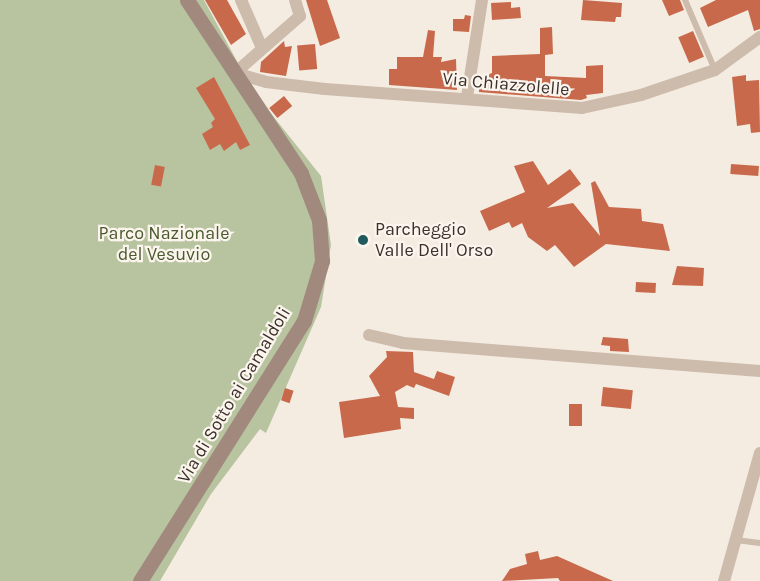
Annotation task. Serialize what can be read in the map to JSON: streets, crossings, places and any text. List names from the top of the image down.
{
  "streets": {
    "street": ["Via Chiazzolelle", "Via di Sotto ai Camaldoli"]
  },
  "crossings": [
    ["Via Chiazzolelle", "Via di Sotto ai Camaldoli"]
  ],
  "parks": ["Parco Nazionale del Vesuvio"],
  "places": ["Parcheggio Valle Dell' Orso"]
}
